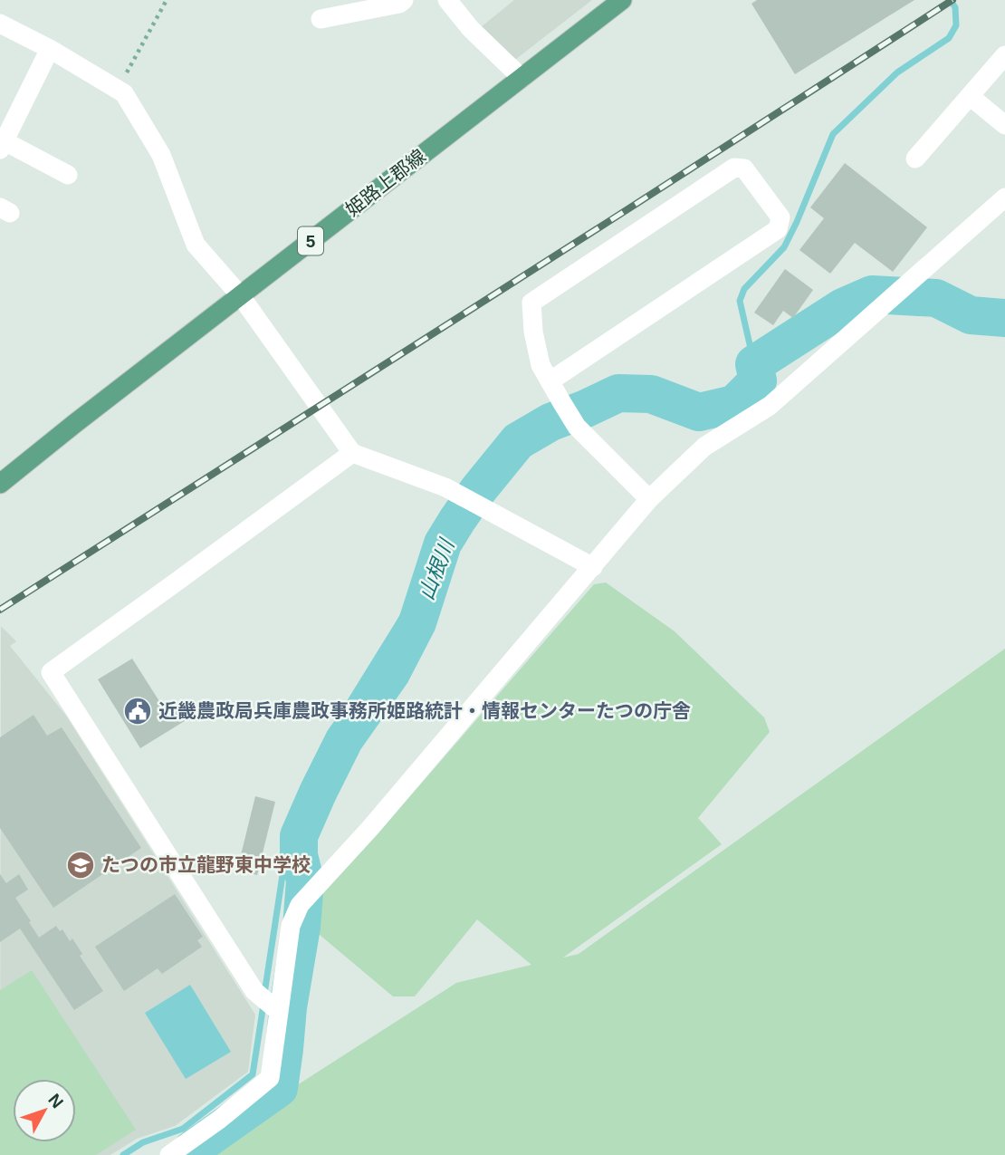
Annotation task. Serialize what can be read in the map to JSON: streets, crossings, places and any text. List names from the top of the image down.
{
  "streets": {
    "main road": ["姫路上郡線", "5"]
  },
  "water": ["山根川"],
  "places": {
    "public building": ["近畿農政局兵庫農政事務所姫路統計・情報センターたつの庁舎"],
    "school or university": ["たつの市立龍野東中学校"]
  },
  "north": "top right"
}
